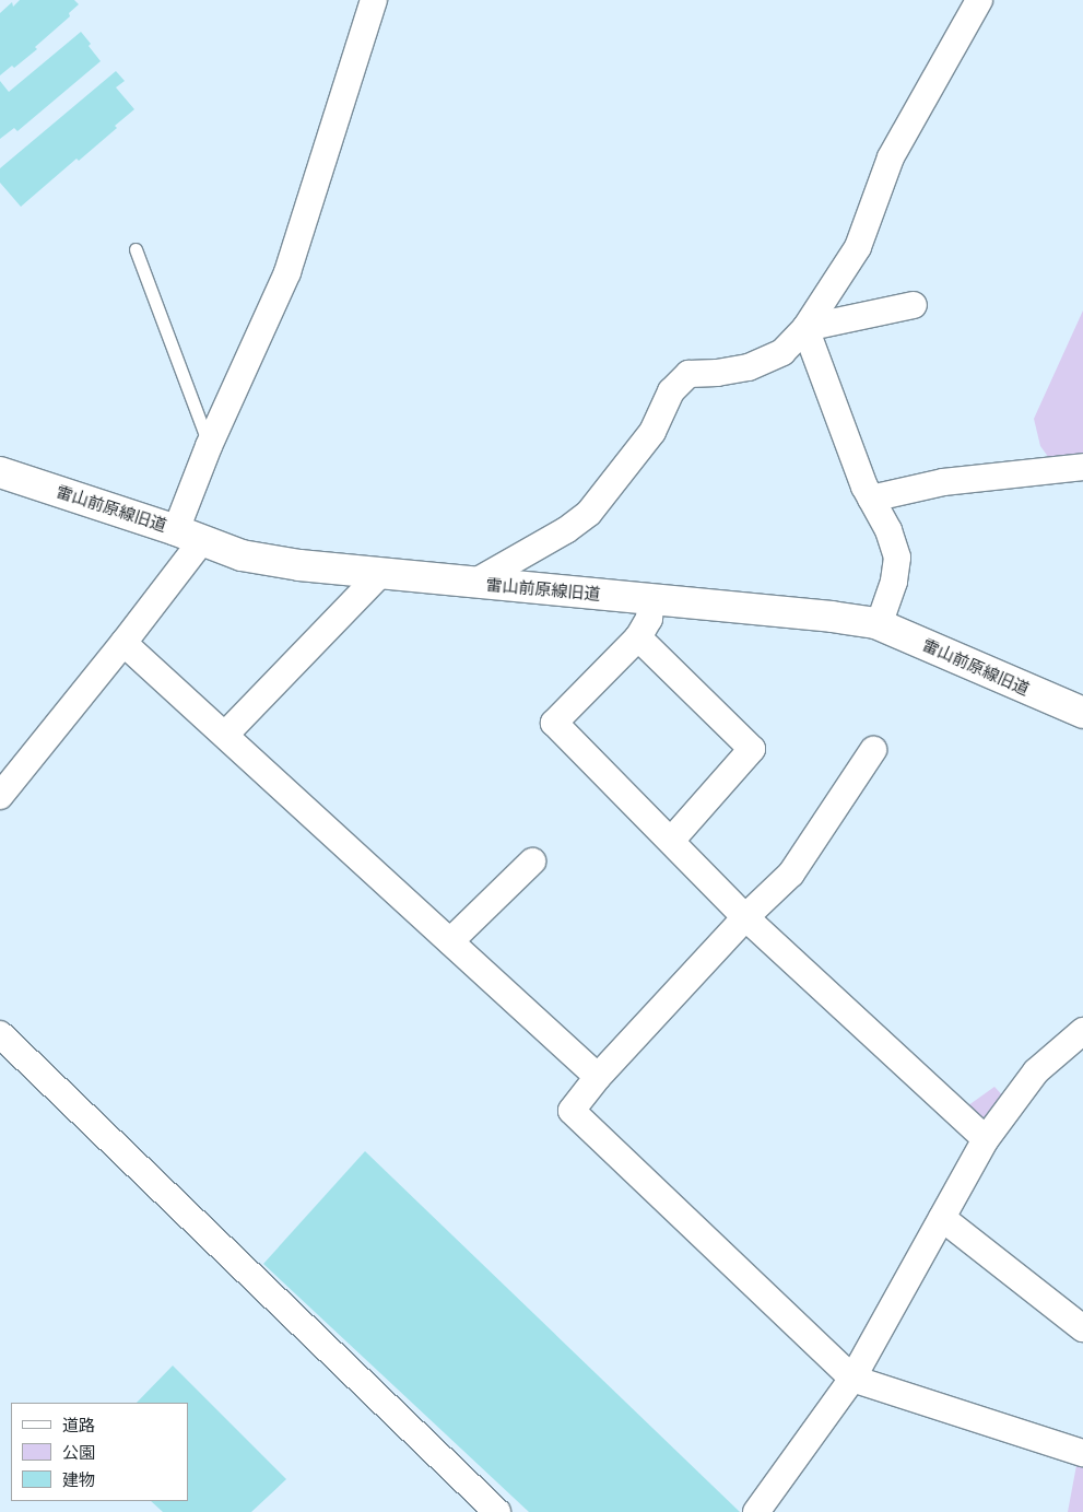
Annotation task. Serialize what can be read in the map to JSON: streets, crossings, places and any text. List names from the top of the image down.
{
  "streets": {
    "street": ["雷山前原線旧道"]
  },
  "legend": ["道路", "公園", "建物"]
}
